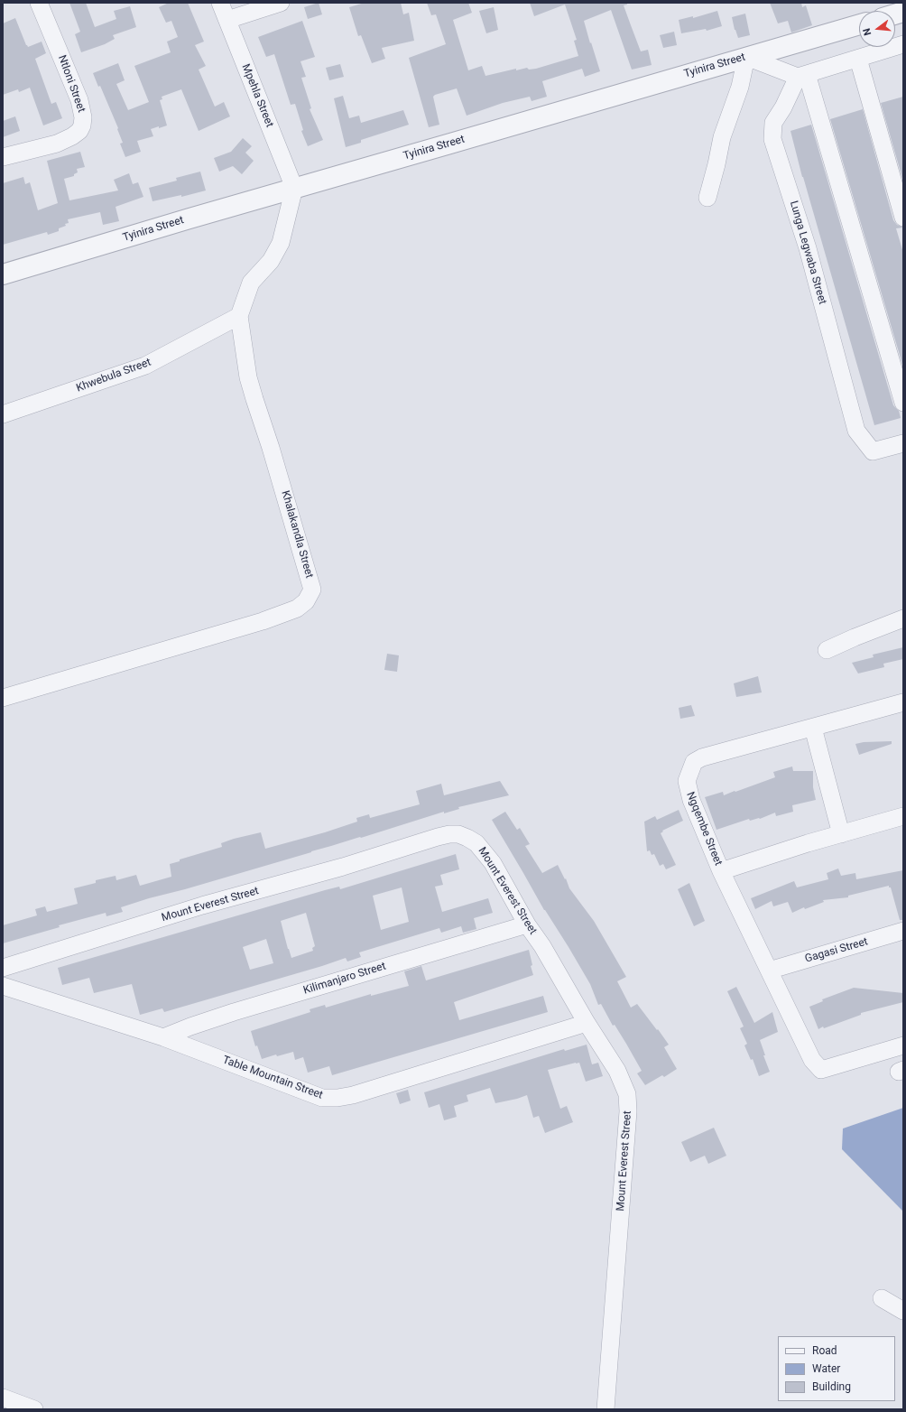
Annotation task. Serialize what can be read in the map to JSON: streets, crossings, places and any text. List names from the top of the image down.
{
  "streets": {
    "street": [
      "Tyinira Street",
      "Ntloni Street",
      "Mpehla Street",
      "Lunga Legwaba Street",
      "Khwebula Street",
      "Khalakandla Street",
      "Ngqembe Street",
      "Mount Everest Street",
      "Gagasi Street",
      "Kilimanjaro Street",
      "Table Mountain Street"
    ]
  },
  "crossings": [
    ["Tyinira Street", "Mpehla Street"],
    ["Tyinira Street", "Khalakandla Street"],
    ["Mpehla Street", "Khalakandla Street"],
    ["Khwebula Street", "Khalakandla Street"],
    ["Ngqembe Street", "Gagasi Street"],
    ["Mount Everest Street", "Kilimanjaro Street"],
    ["Mount Everest Street", "Table Mountain Street"],
    ["Kilimanjaro Street", "Table Mountain Street"]
  ],
  "legend": ["Road", "Water", "Building"],
  "north": "left"
}
